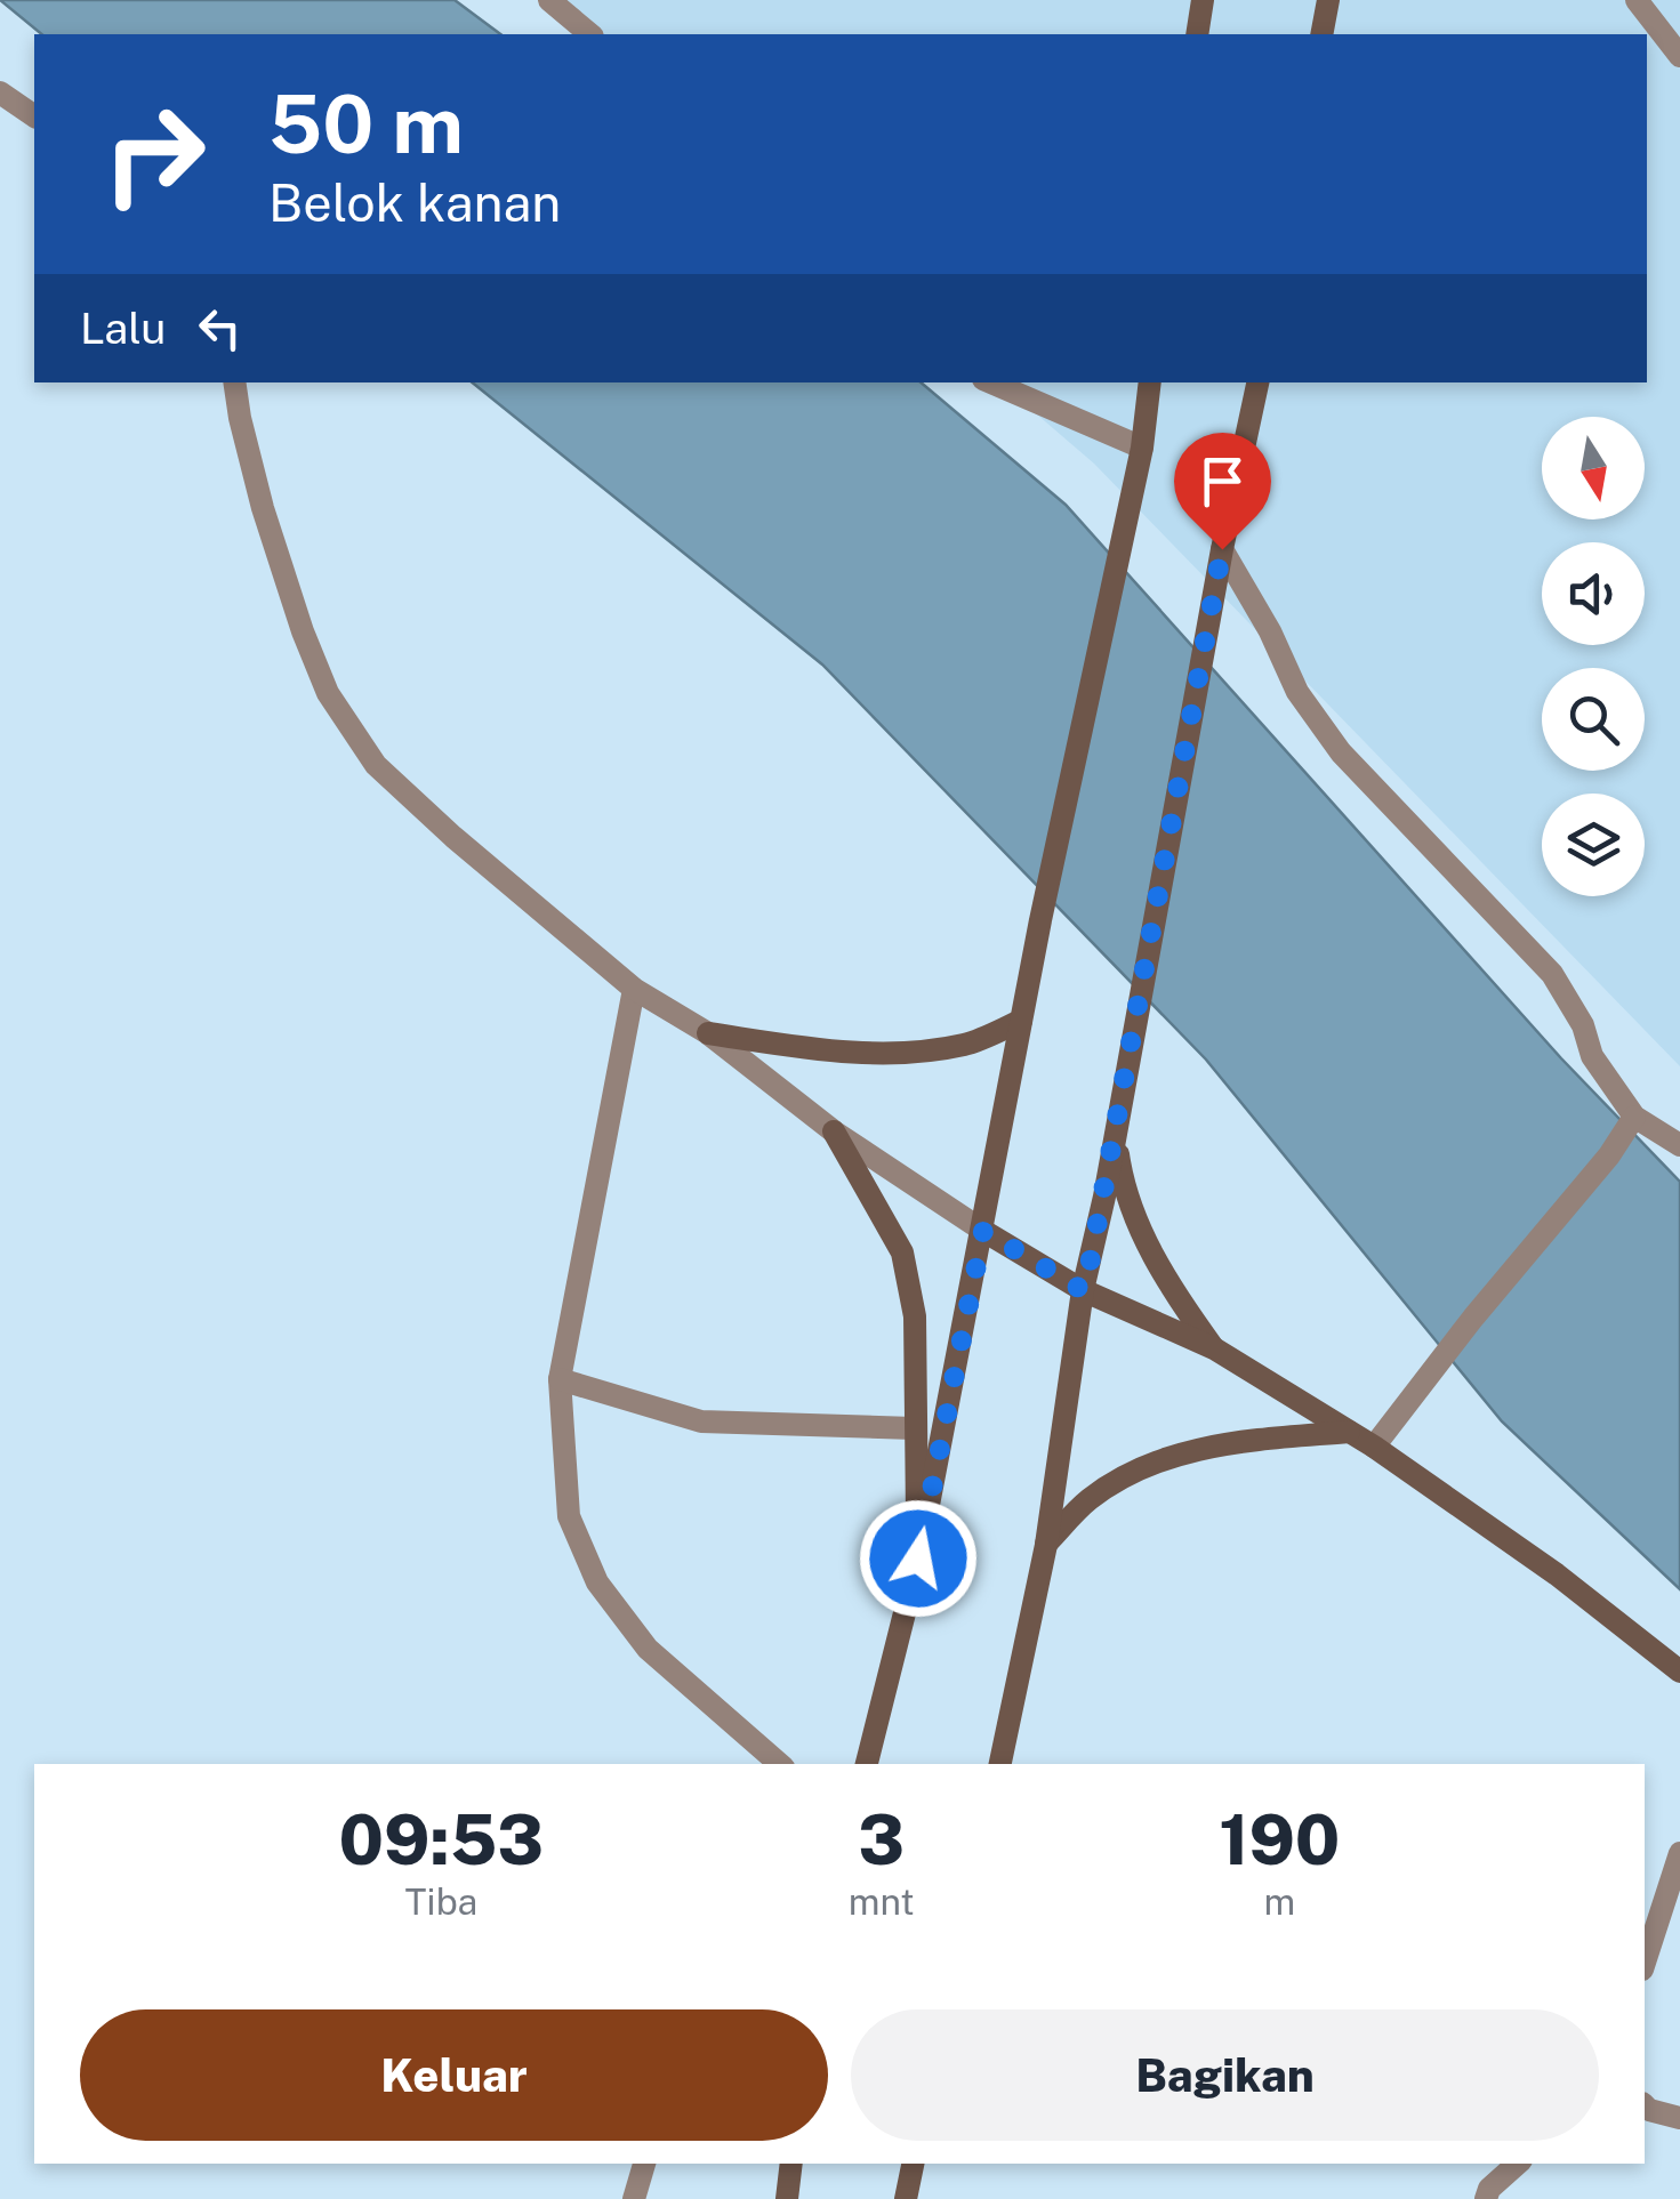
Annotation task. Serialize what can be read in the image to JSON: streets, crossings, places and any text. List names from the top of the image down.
{
  "north": "bottom",
  "page": {
    "turn": ["50 m", "Belok kanan"],
    "then": "Lalu",
    "eta": [
      "09:53",
      "Tiba",
      "3",
      "mnt",
      "190",
      "m"
    ],
    "buttons": ["Keluar", "Bagikan"]
  }
}
